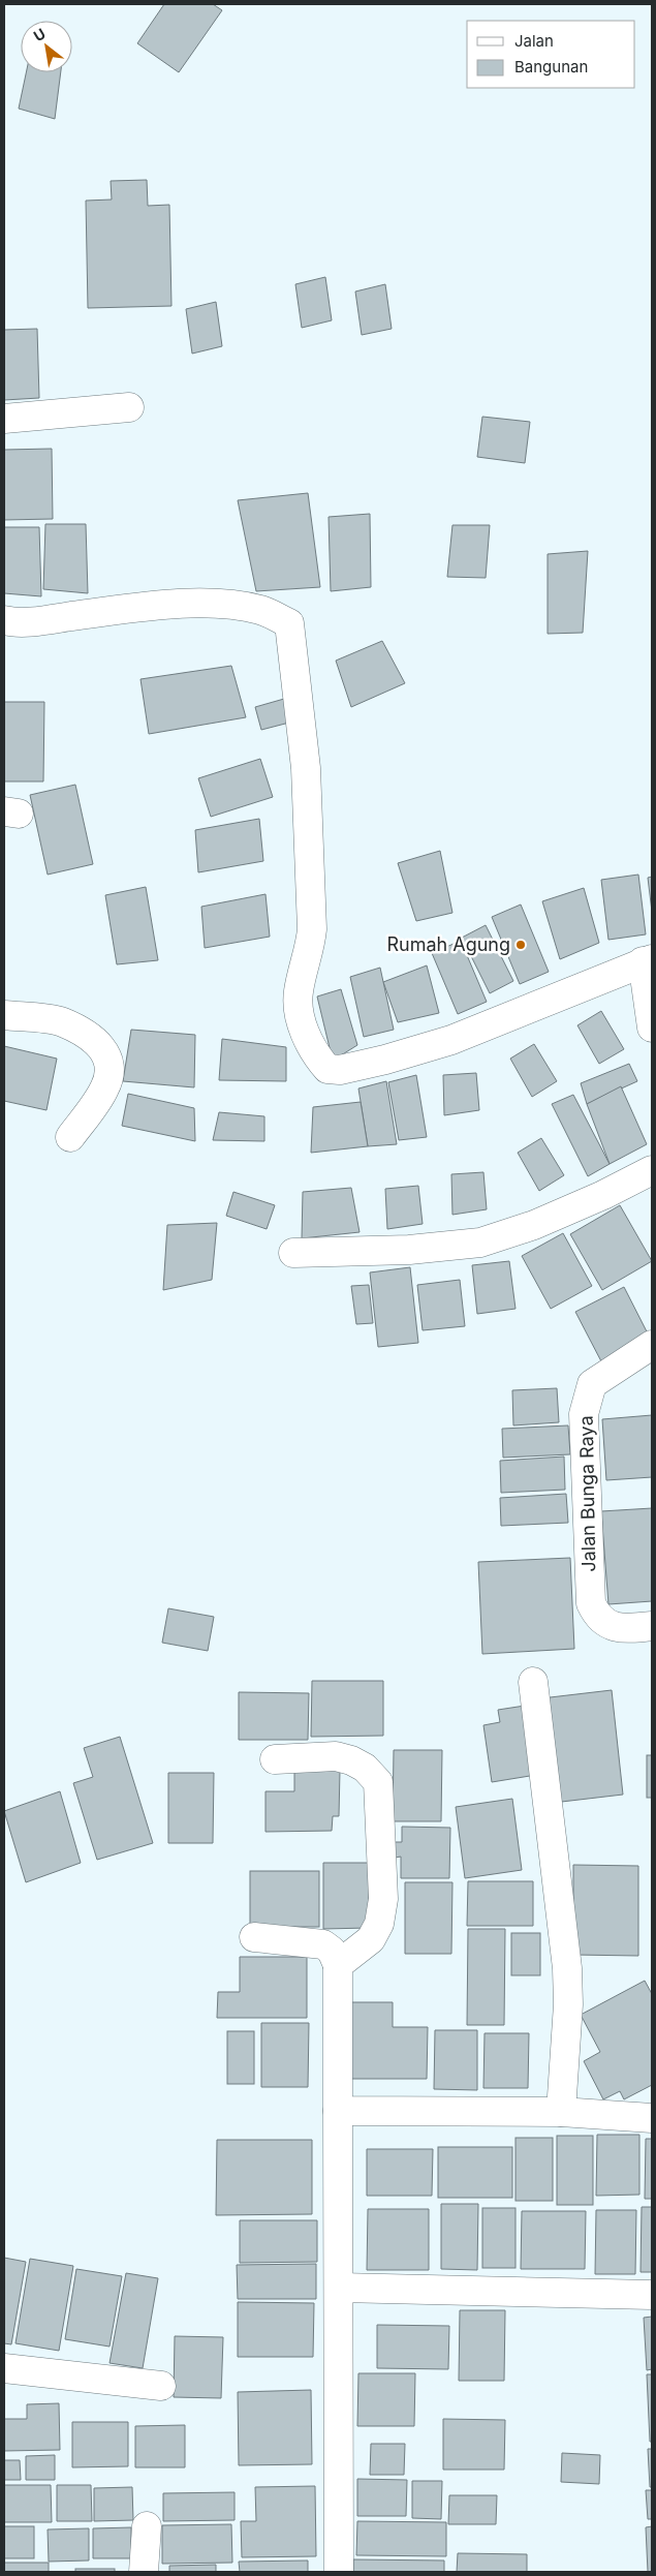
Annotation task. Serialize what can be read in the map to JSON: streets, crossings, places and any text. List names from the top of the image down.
{
  "streets": {
    "street": ["Jalan Bunga Raya"]
  },
  "places": ["Rumah Agung"],
  "legend": ["Jalan", "Bangunan"],
  "north": "top left"
}
